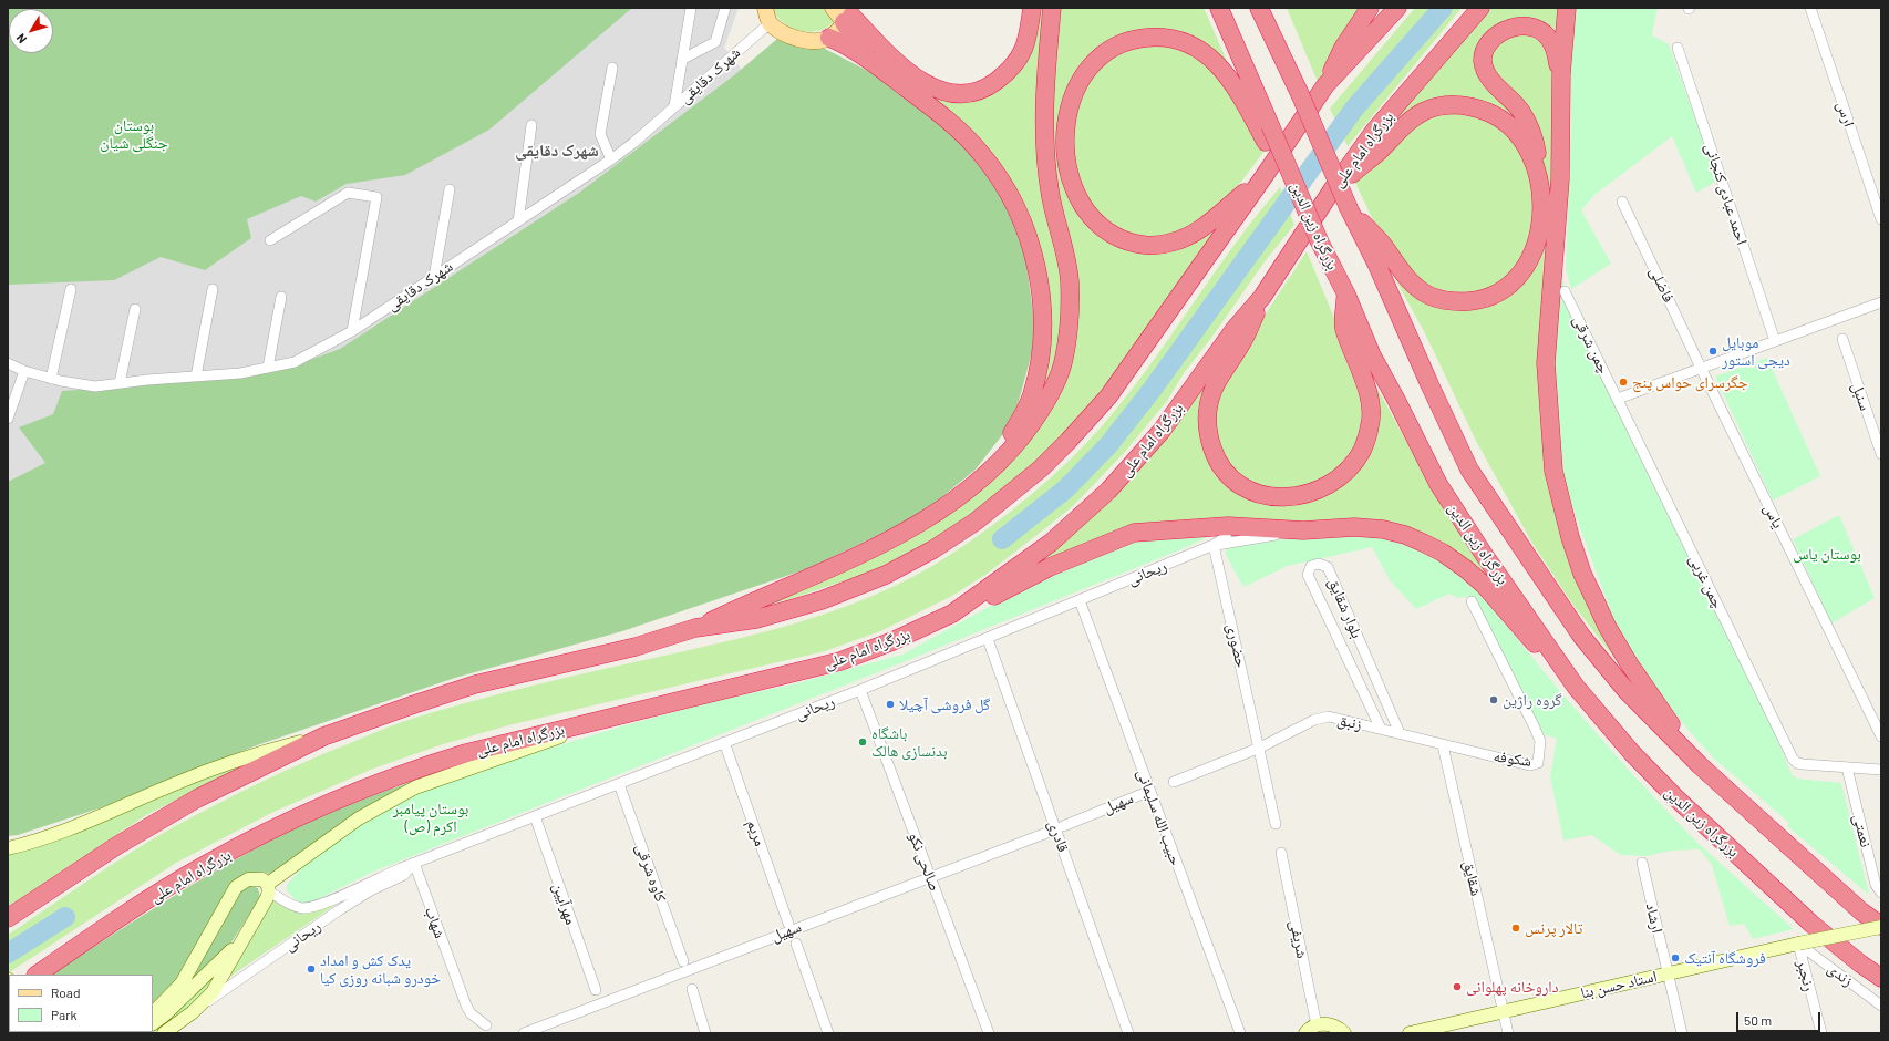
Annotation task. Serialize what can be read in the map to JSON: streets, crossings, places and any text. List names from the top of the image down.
{
  "streets": {
    "highway": ["بزرگراه امام علی", "بزرگراه زین الدین"],
    "main road": ["ریحانی", "استاد حسن بنا"],
    "street": [
      "شهرک دقایقی",
      "ارس",
      "احمد عبادی کنجانی",
      "فاضلی",
      "چمن شرقی",
      "سنبل",
      "یاس",
      "چمن غربی",
      "بلوار شقایق",
      "حضوری",
      "زنبق",
      "شکوفه",
      "سهیل",
      "حبیب الله سلیمانی",
      "نعمتی",
      "مریم",
      "قادری",
      "صالحی نکو",
      "کاوه شرقی",
      "شقایق",
      "مهرآیین",
      "ارشاد",
      "شهاب",
      "شریفی",
      "زندی",
      "رنجبر"
    ]
  },
  "crossings": [
    ["فاضلی", "یاس"],
    ["چمن شرقی", "چمن غربی"],
    ["ریحانی", "حضوری"],
    ["ریحانی", "حبیب الله سلیمانی"],
    ["ریحانی", "مریم"],
    ["ریحانی", "قادری"],
    ["ریحانی", "صالحی نکو"],
    ["ریحانی", "کاوه شرقی"],
    ["ریحانی", "مهرآیین"],
    ["ریحانی", "شهاب"],
    ["چمن غربی", "نعمتی"],
    ["بلوار شقایق", "زنبق"],
    ["حضوری", "زنبق"],
    ["زنبق", "شکوفه"],
    ["زنبق", "شقایق"],
    ["شکوفه", "شقایق"],
    ["سهیل", "حبیب الله سلیمانی"],
    ["سهیل", "صالحی نکو"],
    ["شقایق", "استاد حسن بنا"],
    ["ارشاد", "استاد حسن بنا"],
    ["زندی", "رنجبر"],
    ["زندی", "استاد حسن بنا"],
    ["رنجبر", "استاد حسن بنا"]
  ],
  "districts": ["شهرک دقایقی"],
  "parks": ["بوستان جنگلی شیان", "بوستان یاس", "بوستان پیامبر اکرم (ص)"],
  "places": [
    "موبایل دیجی استور",
    "جگرسرای حواس پنج",
    "گروه راژین",
    "گل فروشی آچیلا",
    "باشگاه بدنسازی هالک",
    "تالار پرنس",
    "فروشگاه آنتیک",
    "یدک کش و امداد خودرو شبانه روزی کیا",
    "داروخانه پهلوانی"
  ],
  "legend": ["Road", "Park"],
  "scale_bar": "50 m",
  "north": "bottom left"
}
